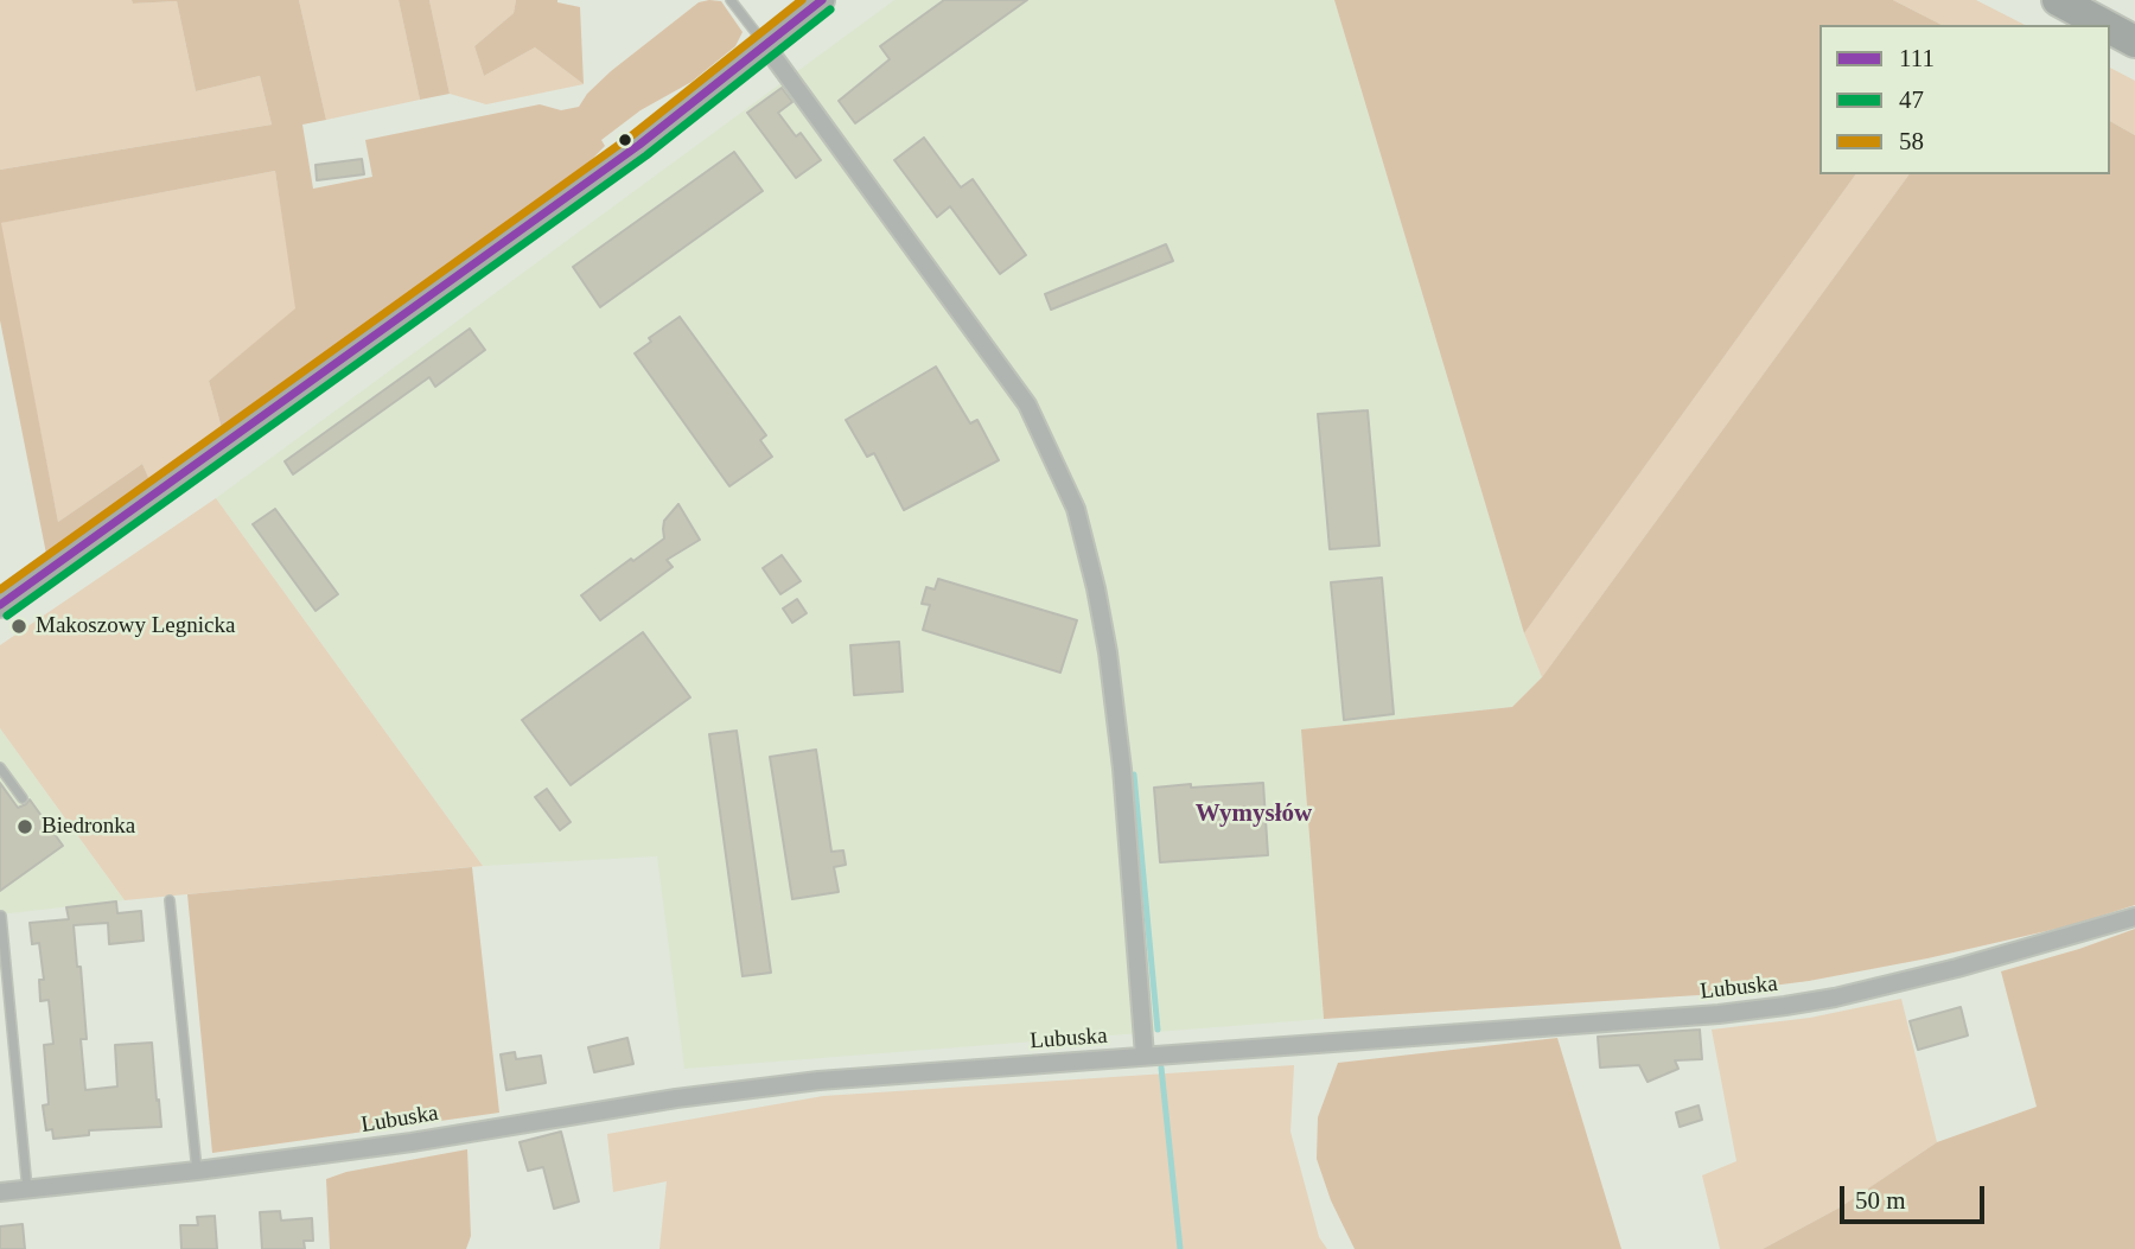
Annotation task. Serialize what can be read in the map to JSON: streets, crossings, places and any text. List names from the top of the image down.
{
  "streets": {
    "street": ["Lubuska"]
  },
  "districts": ["Wymysłów"],
  "places": ["Makoszowy Legnicka", "Biedronka"],
  "lines": ["transit line 111", "transit line 58", "transit line 47"],
  "legend": ["111", "47", "58"],
  "scale_bar": "50 m"
}
